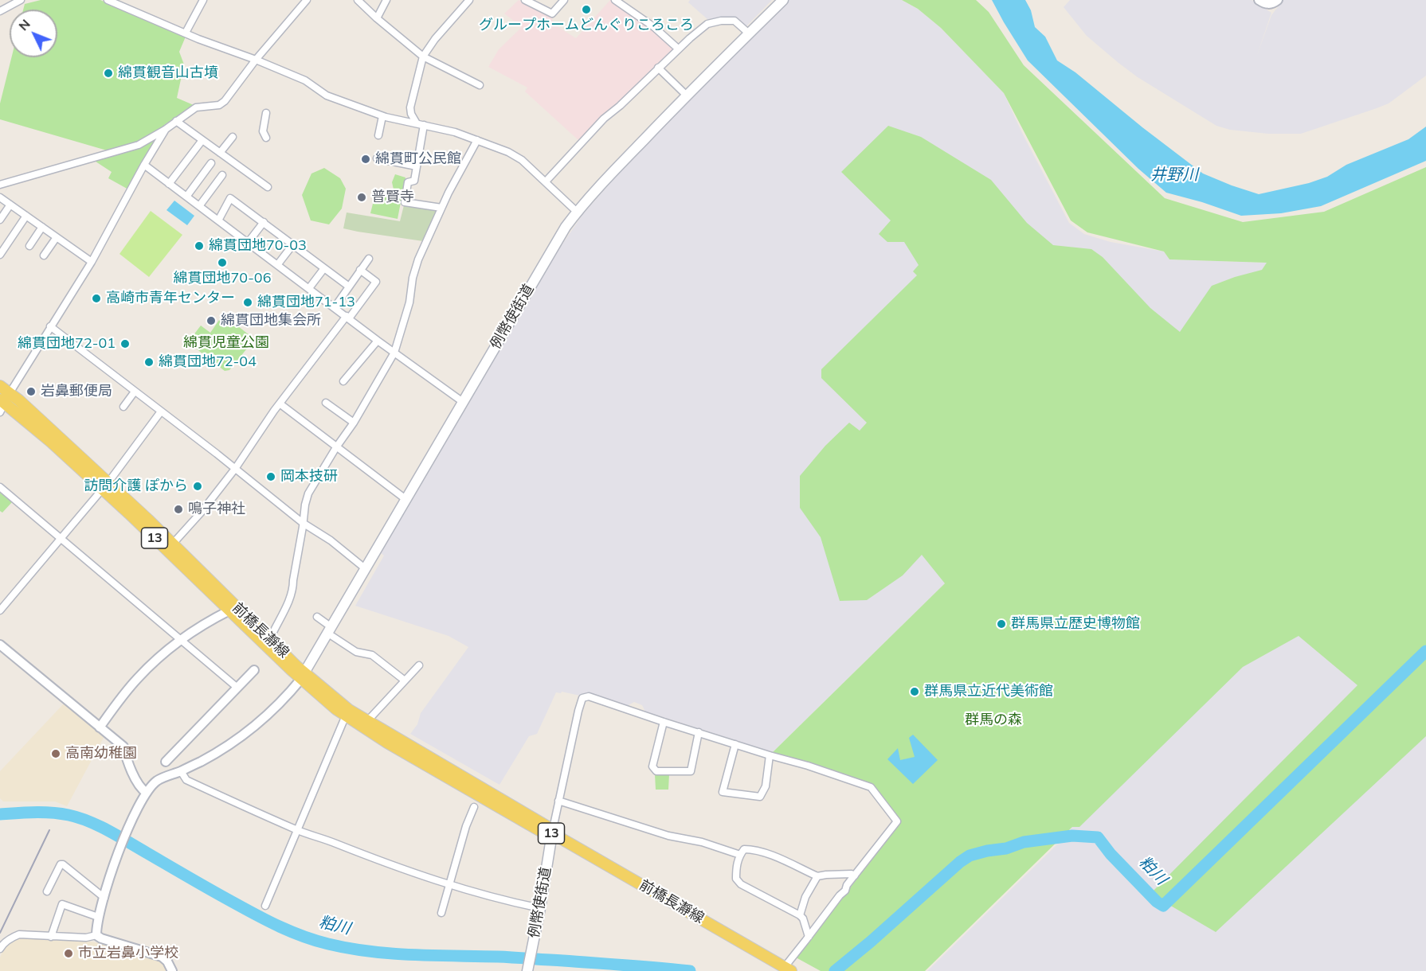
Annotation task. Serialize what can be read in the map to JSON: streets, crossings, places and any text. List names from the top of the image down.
{
  "streets": {
    "main road": ["例幣使街道", "13", "前橋長瀞線"]
  },
  "crossings": [
    ["例幣使街道", "前橋長瀞線"]
  ],
  "water": ["井野川", "粕川"],
  "parks": ["綿貫児童公園", "群馬の森"],
  "places": [
    "グループホームどんぐりころころ",
    "綿貫観音山古墳",
    "綿貫町公民館",
    "普賢寺",
    "綿貫団地70-03",
    "綿貫団地70-06",
    "高崎市青年センター",
    "綿貫団地71-13",
    "綿貫団地集会所",
    "綿貫団地72-01",
    "綿貫団地72-04",
    "岩鼻郵便局",
    "岡本技研",
    "訪問介護 ぽから",
    "鳴子神社",
    "群馬県立歴史博物館",
    "群馬県立近代美術館",
    "高南幼稚園",
    "市立岩鼻小学校"
  ],
  "north": "top left"
}
